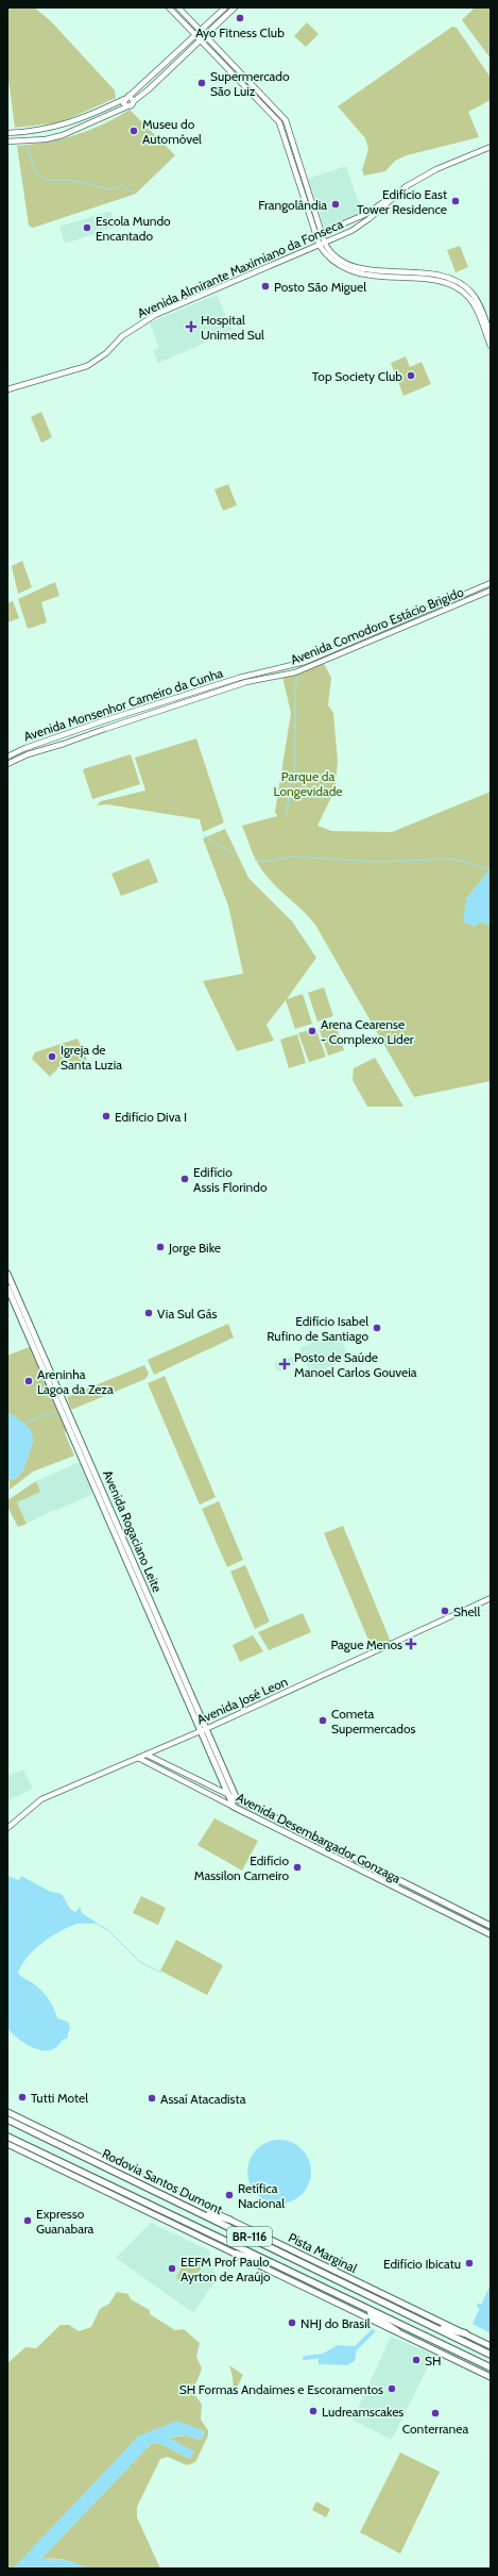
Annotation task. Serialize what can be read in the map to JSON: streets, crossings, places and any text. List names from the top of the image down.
{
  "streets": {
    "highway": ["Rodovia Santos Dumont", "BR-116"],
    "main road": [
      "Avenida Almirante Maximiano da Fonseca",
      "Avenida Comodoro Estácio Brigido",
      "Avenida Monsenhor Carneiro da Cunha",
      "Avenida Rogaciano Leite",
      "Avenida José Leon",
      "Avenida Desembargador Gonzaga",
      "Pista Marginal"
    ]
  },
  "crossings": [
    ["Avenida Comodoro Estácio Brigido", "Avenida Monsenhor Carneiro da Cunha"],
    ["Avenida Rogaciano Leite", "Avenida José Leon"],
    ["Avenida Rogaciano Leite", "Avenida Desembargador Gonzaga"],
    ["Avenida José Leon", "Avenida Desembargador Gonzaga"]
  ],
  "parks": ["Parque da Longevidade"],
  "places": {
    "other": [
      "Ayo Fitness Club",
      "Supermercado São Luiz",
      "Museu do Automóvel",
      "Edifício East Tower Residence",
      "Frangolândia",
      "Escola Mundo Encantado",
      "Posto São Miguel",
      "Top Society Club",
      "Arena Cearense - Complexo Lider",
      "Igreja de Santa Luzia",
      "Edifício Diva I",
      "Edifício Assis Florindo",
      "Jorge Bike",
      "Via Sul Gás",
      "Edifício Isabel Rufino de Santiago",
      "Areninha Lagoa da Zeza",
      "Shell",
      "Cometa Supermercados",
      "Edifício Massilon Carneiro",
      "Tutti Motel",
      "Assaí Atacadista",
      "Retífica Nacional",
      "Expresso Guanabara",
      "Edifício Ibicatu",
      "EEFM Prof Paulo Ayrton de Araújo",
      "NHJ do Brasil",
      "SH",
      "SH Formas Andaimes e Escoramentos",
      "Ludreamscakes",
      "Conterranea"
    ],
    "health": ["Hospital Unimed Sul", "Posto de Saúde Manoel Carlos Gouveia", "Pague Menos"]
  }
}
